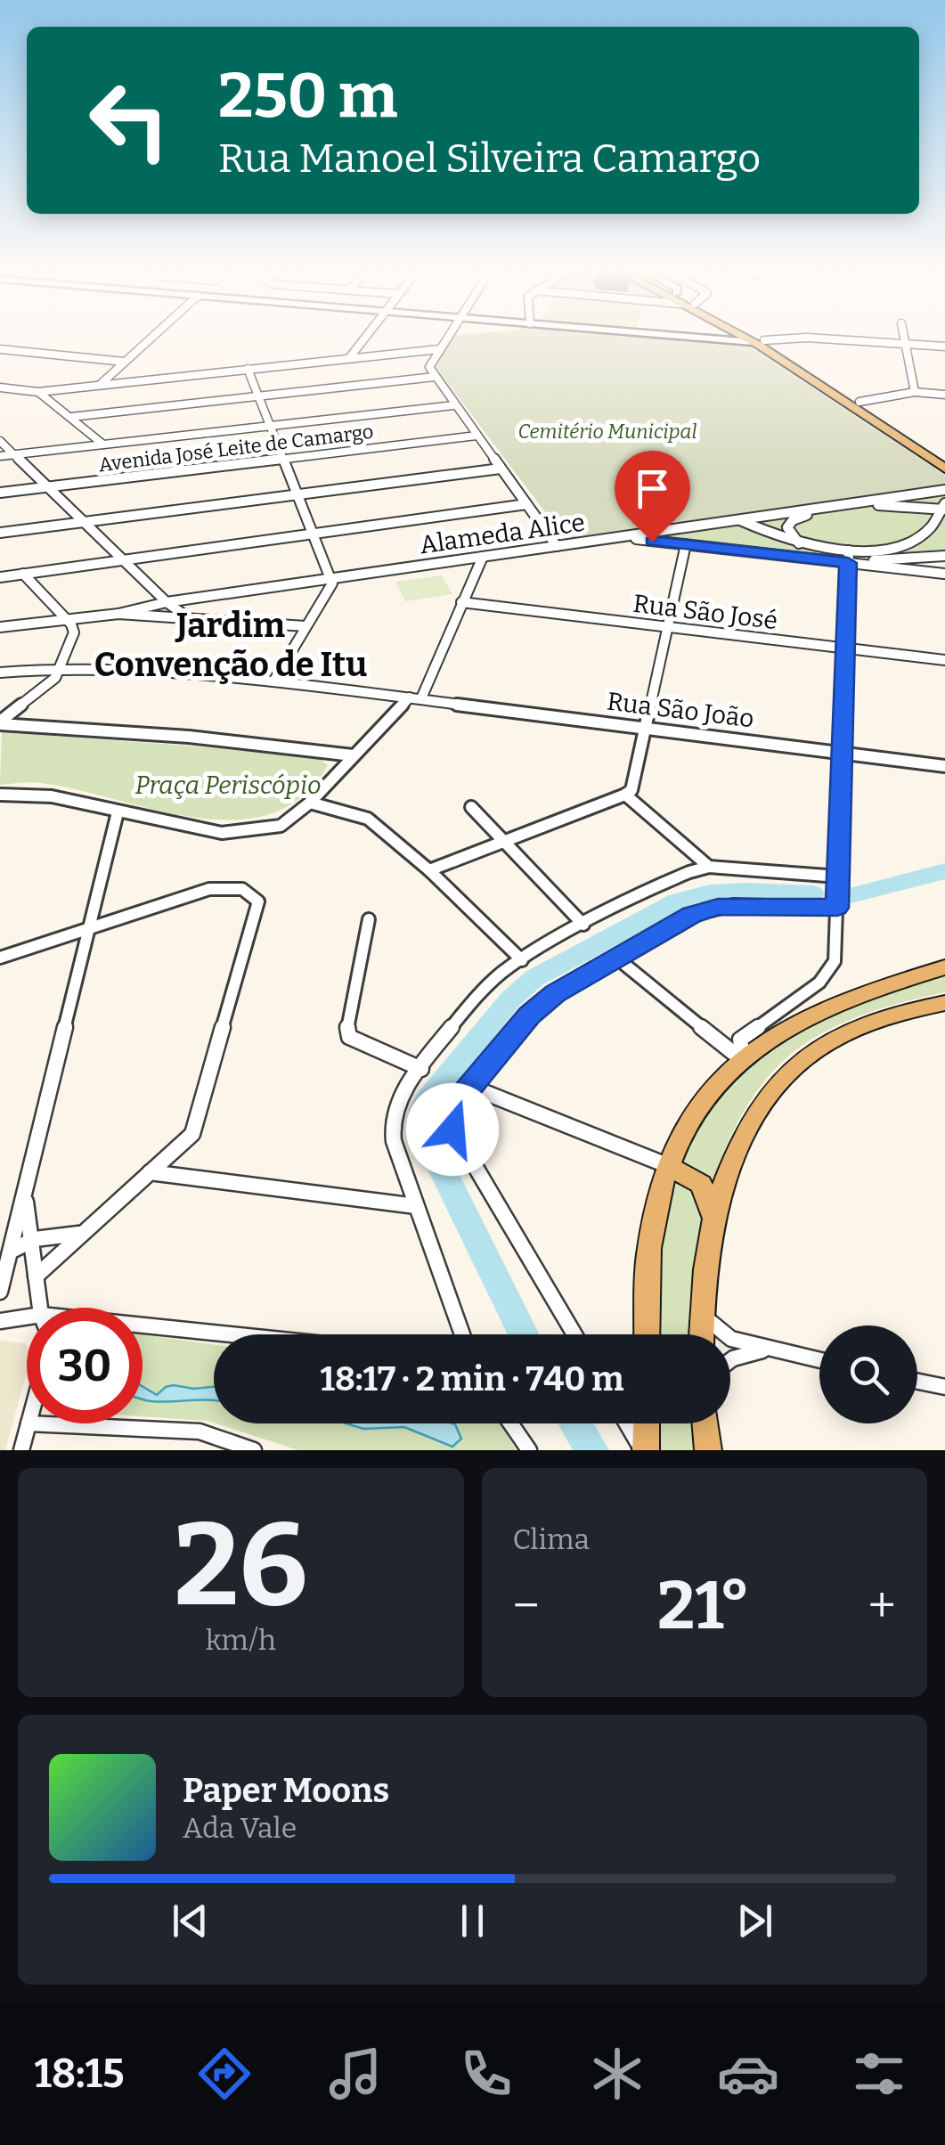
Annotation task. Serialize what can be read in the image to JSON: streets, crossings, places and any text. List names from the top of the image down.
{
  "streets": {
    "street": [
      "Avenida José Leite de Camargo",
      "Alameda Alice",
      "Rua São José",
      "Rua São João"
    ]
  },
  "districts": ["Jardim Convenção de Itu"],
  "parks": ["Cemitério Municipal", "Praça Periscópio"],
  "page": {
    "turn": ["250 m", "Rua Manoel Silveira Camargo"],
    "limit": "30",
    "trip": "18:17 · 2 min · 740 m",
    "tile": [
      ["26", "km/h"],
      "Clima"
    ],
    "heat": ["−", "21°", "+"],
    "song": ["Paper Moons", "Ada Vale"],
    "tabs": "18:15"
  }
}
